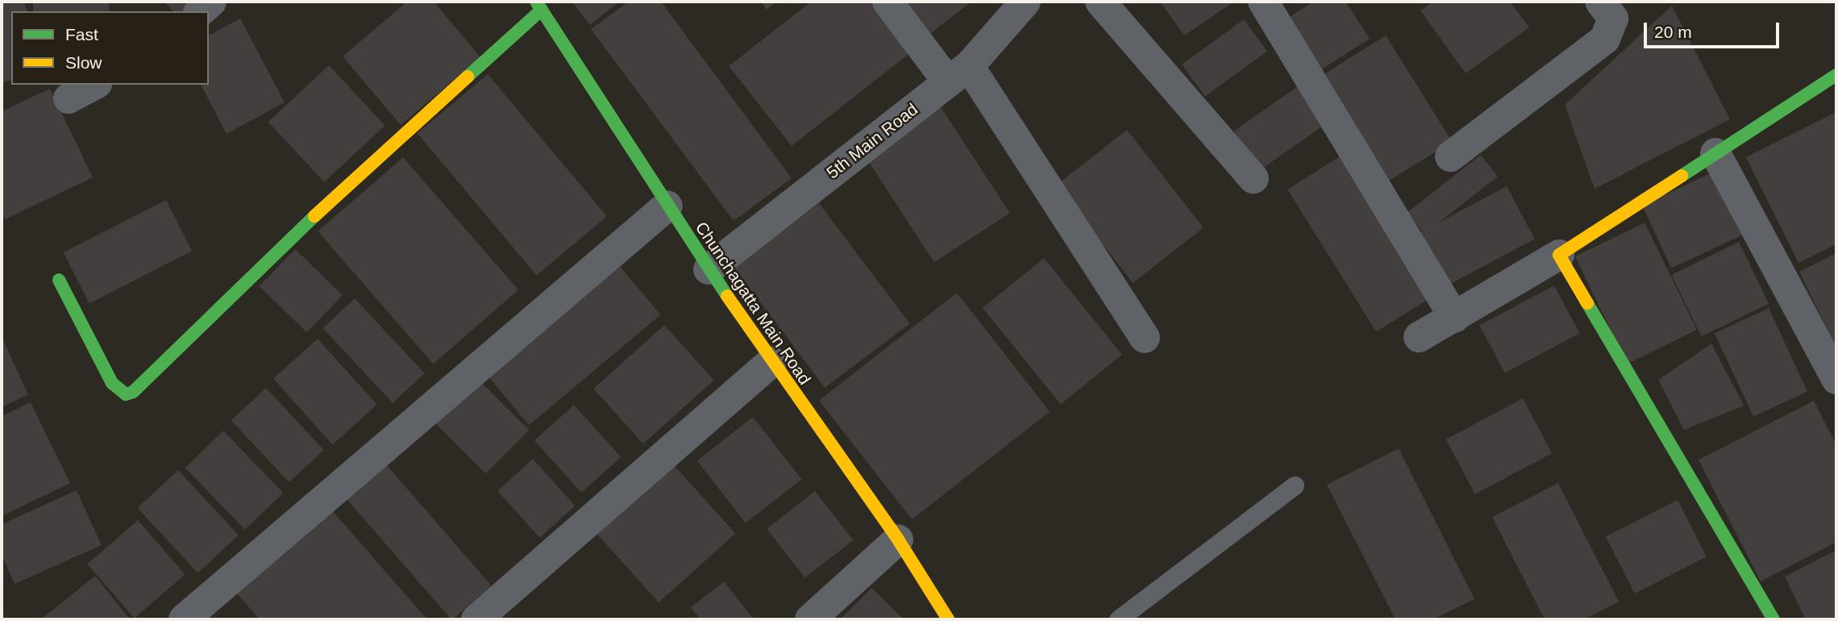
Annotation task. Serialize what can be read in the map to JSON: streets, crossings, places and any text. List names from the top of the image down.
{
  "streets": {
    "street": ["5th Main Road", "Chunchagatta Main Road"]
  },
  "crossings": [
    ["5th Main Road", "Chunchagatta Main Road"]
  ],
  "legend": ["Fast", "Slow"],
  "scale_bar": "20 m"
}
